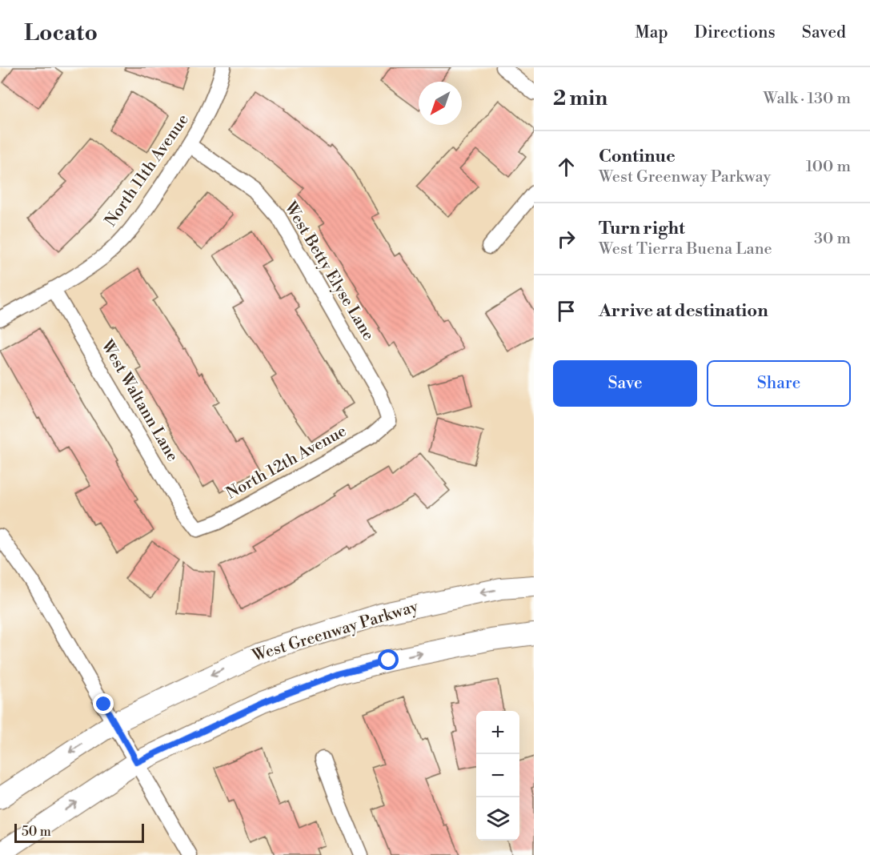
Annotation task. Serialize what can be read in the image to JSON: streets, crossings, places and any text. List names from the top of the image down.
{
  "streets": {
    "main road": ["West Greenway Parkway"],
    "street": [
      "North 11th Avenue",
      "West Betty Elyse Lane",
      "West Waltann Lane",
      "North 12th Avenue"
    ]
  },
  "crossings": [
    ["North 11th Avenue", "West Betty Elyse Lane"],
    ["North 11th Avenue", "West Waltann Lane"],
    ["West Betty Elyse Lane", "North 12th Avenue"],
    ["West Waltann Lane", "North 12th Avenue"]
  ],
  "scale_bar": "50 m",
  "north": "bottom left",
  "page": {
    "header": "Locato",
    "nav": ["Map", "Directions", "Saved"],
    "heading": ["2 min", "Walk · 130 m"],
    "list": [
      ["Continue", "West Greenway Parkway", "100 m"],
      ["Turn right", "West Tierra Buena Lane", "30 m"],
      "Arrive at destination"
    ],
    "buttons": ["Save", "Share"],
    "map_buttons": ["+", "−"],
    "scale": "50 m"
  }
}
